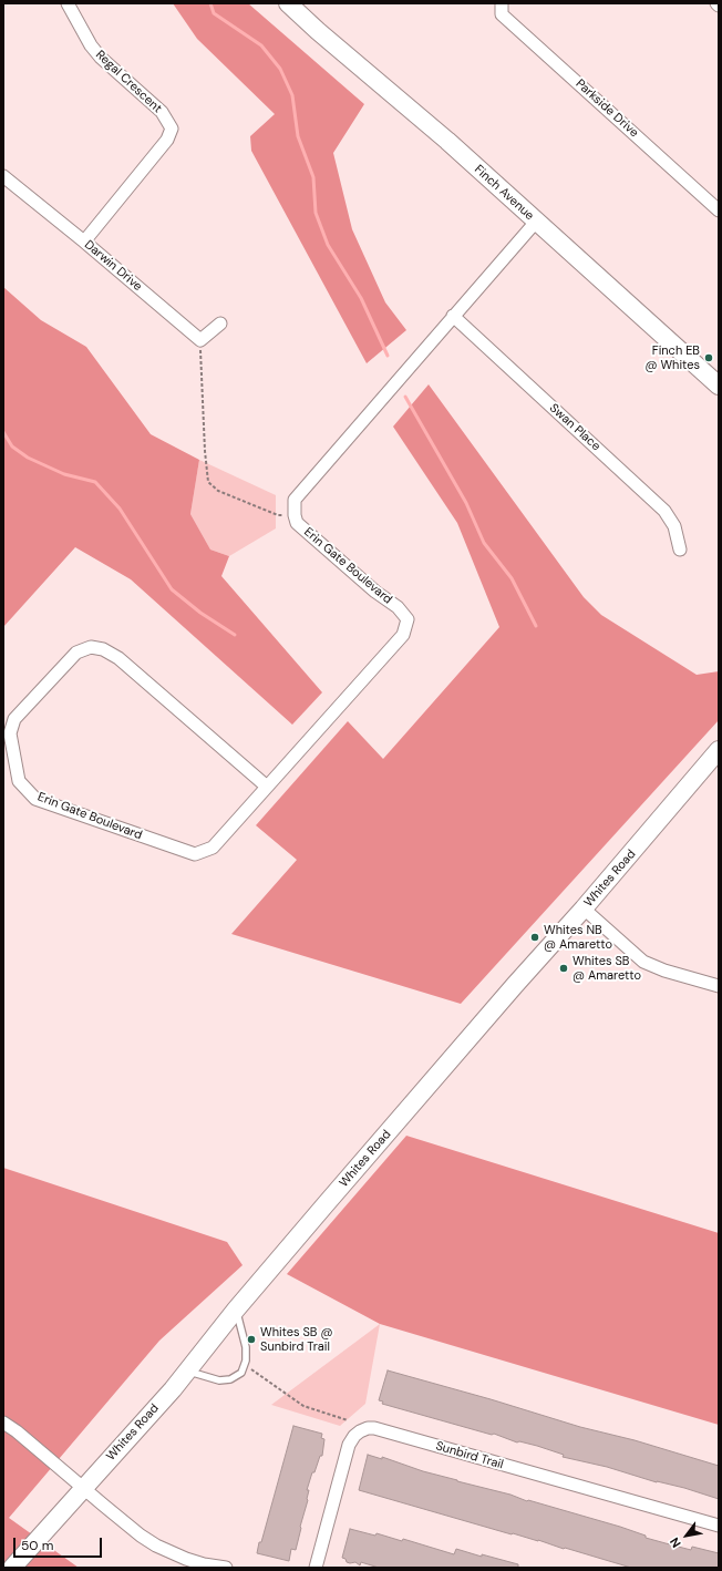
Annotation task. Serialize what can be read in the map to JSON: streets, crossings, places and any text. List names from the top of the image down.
{
  "streets": {
    "main road": ["Finch Avenue", "Whites Road"],
    "street": [
      "Regal Crescent",
      "Parkside Drive",
      "Darwin Drive",
      "Swan Place",
      "Erin Gate Boulevard",
      "Sunbird Trail"
    ]
  },
  "crossings": [
    ["Regal Crescent", "Darwin Drive"],
    ["Finch Avenue", "Erin Gate Boulevard"],
    ["Swan Place", "Erin Gate Boulevard"]
  ],
  "places": [
    "Finch EB @ Whites",
    "Whites NB @ Amaretto",
    "Whites SB @ Amaretto",
    "Whites SB @ Sunbird Trail"
  ],
  "scale_bar": "50 m",
  "north": "bottom left"
}
